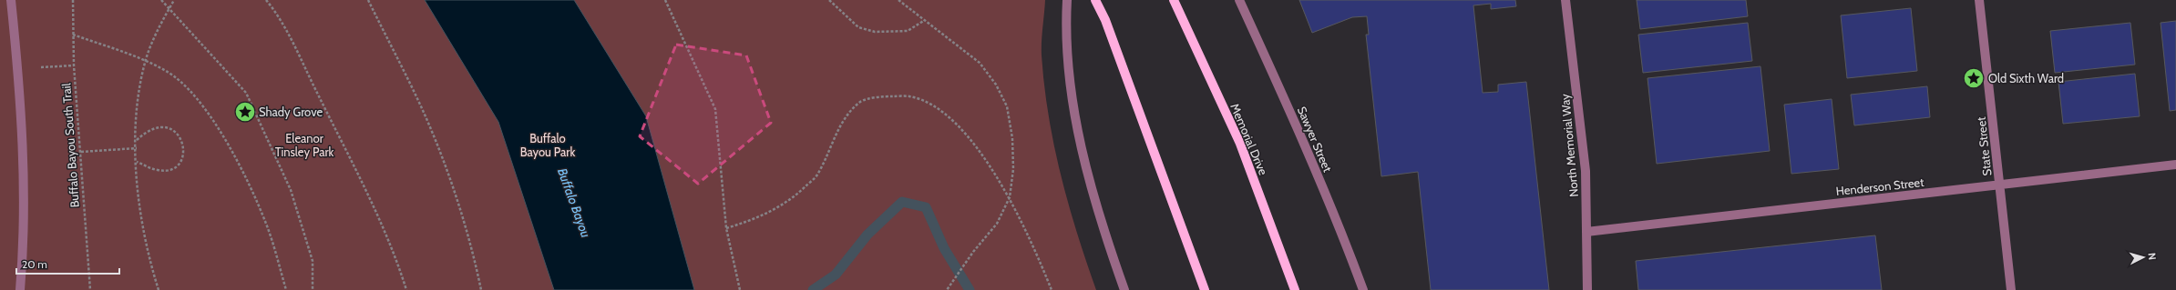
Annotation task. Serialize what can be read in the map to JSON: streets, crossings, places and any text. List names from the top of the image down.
{
  "streets": {
    "main road": ["Memorial Drive"],
    "street": [
      "Sawyer Street",
      "North Memorial Way",
      "State Street",
      "Henderson Street"
    ],
    "path": ["Buffalo Bayou South Trail"]
  },
  "crossings": [
    ["North Memorial Way", "Henderson Street"],
    ["State Street", "Henderson Street"]
  ],
  "water": ["Buffalo Bayou"],
  "parks": ["Eleanor Tinsley Park", "Buffalo Bayou Park"],
  "places": {
    "place": ["Old Sixth Ward", "Shady Grove"]
  },
  "scale_bar": "20 m",
  "north": "right"
}
